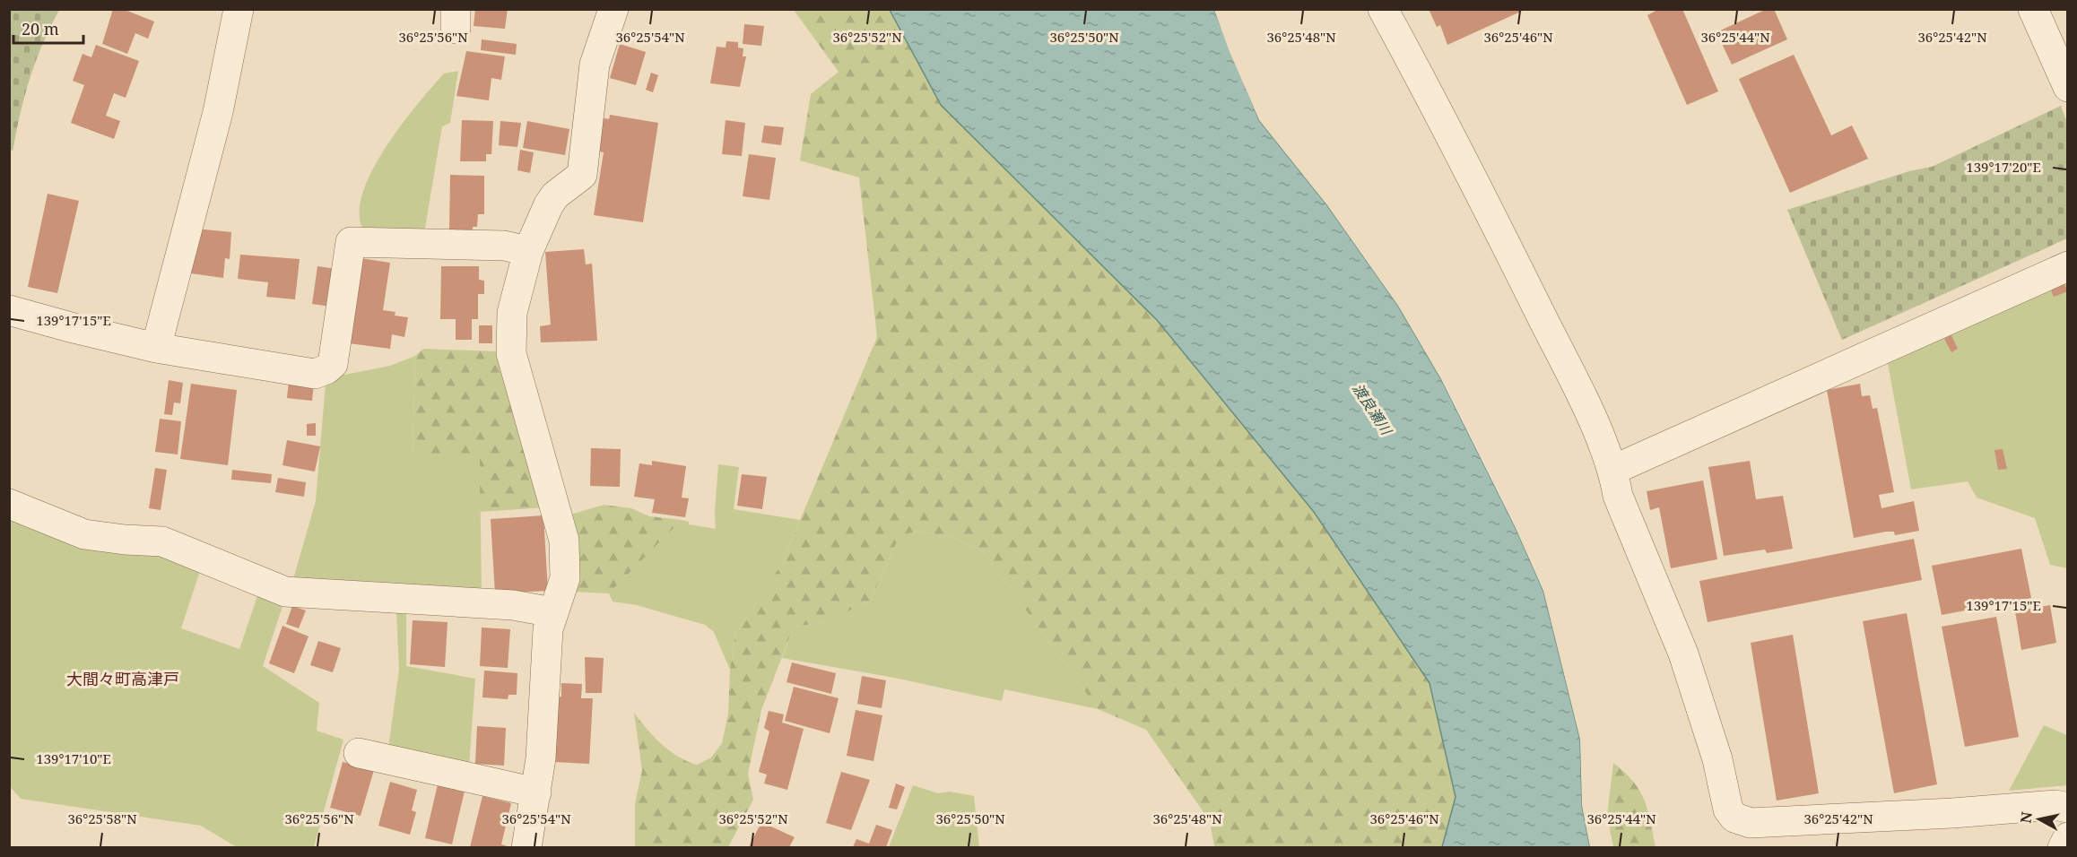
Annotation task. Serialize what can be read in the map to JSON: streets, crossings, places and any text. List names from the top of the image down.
{
  "districts": ["大間々町高津戸"],
  "water": ["渡良瀬川"],
  "scale_bar": "20 m",
  "north": "left",
  "coordinates": [
    "36°25'56\"N",
    "36°25'54\"N",
    "36°25'52\"N",
    "36°25'50\"N",
    "36°25'48\"N",
    "36°25'46\"N",
    "36°25'44\"N",
    "36°25'42\"N",
    "139°17'20\"E",
    "139°17'15\"E",
    "139°17'10\"E",
    "36°25'58\"N"
  ]
}
